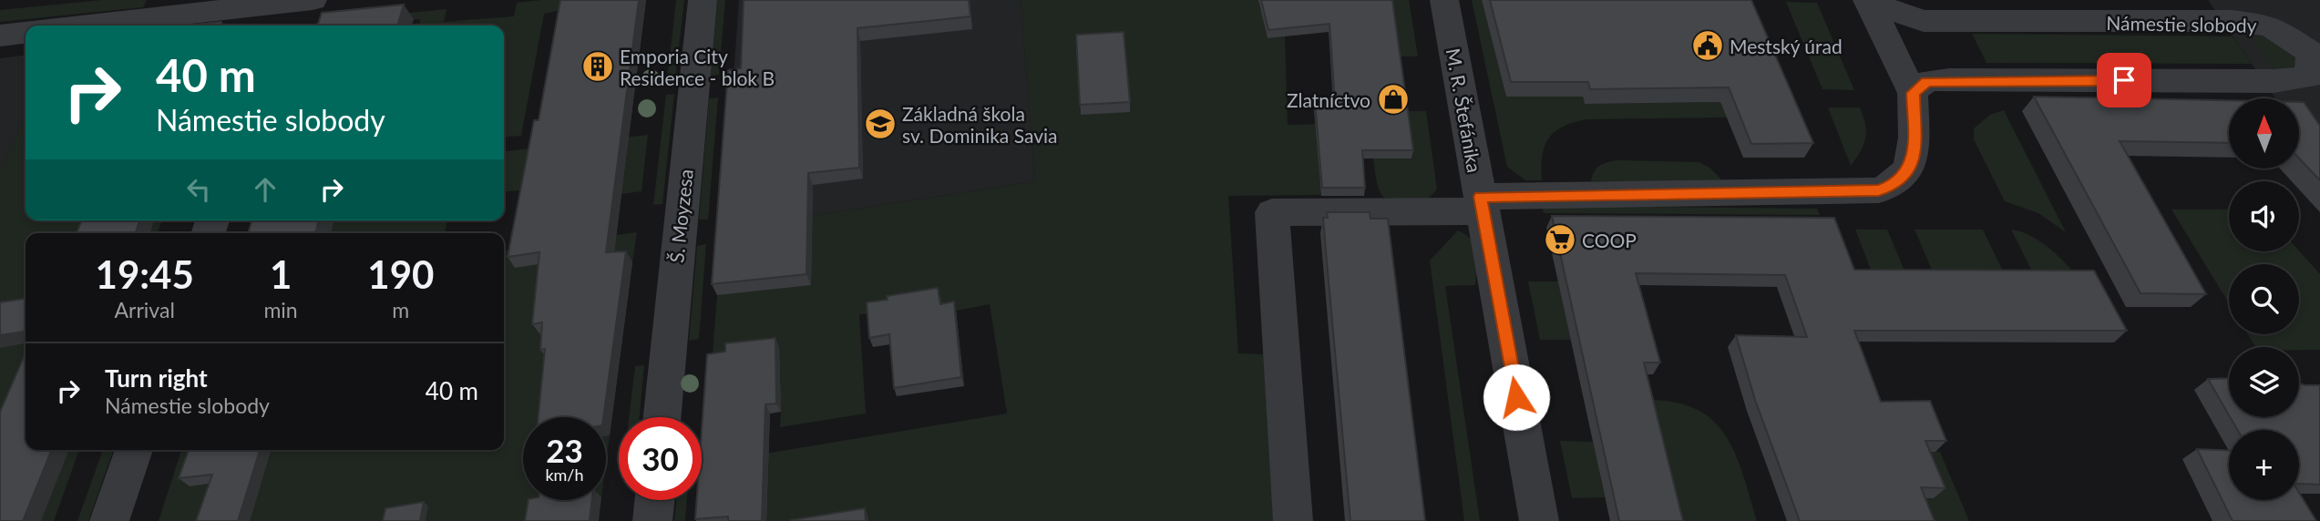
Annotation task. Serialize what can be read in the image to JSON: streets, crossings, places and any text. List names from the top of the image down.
{
  "streets": {
    "street": ["Námestie slobody", "M. R. Štefánika", "Š. Moyzesa"]
  },
  "places": {
    "public building": ["Mestský úrad"],
    "building": ["Emporia City Residence - blok B"],
    "shop": ["Zlatníctvo"],
    "school or university": ["Základná škola sv. Dominika Savia"],
    "supermarket": ["COOP"]
  },
  "north": "top",
  "page": {
    "turn": ["40 m", "Námestie slobody"],
    "map_buttons": "+",
    "eta": [
      "19:45",
      "Arrival",
      "1",
      "min",
      "190",
      "m"
    ],
    "list": [
      {
        "name": "Turn right",
        "note": "Námestie slobody",
        "value": "40 m"
      }
    ],
    "speed": "23 km/h",
    "limit": "30"
  }
}
